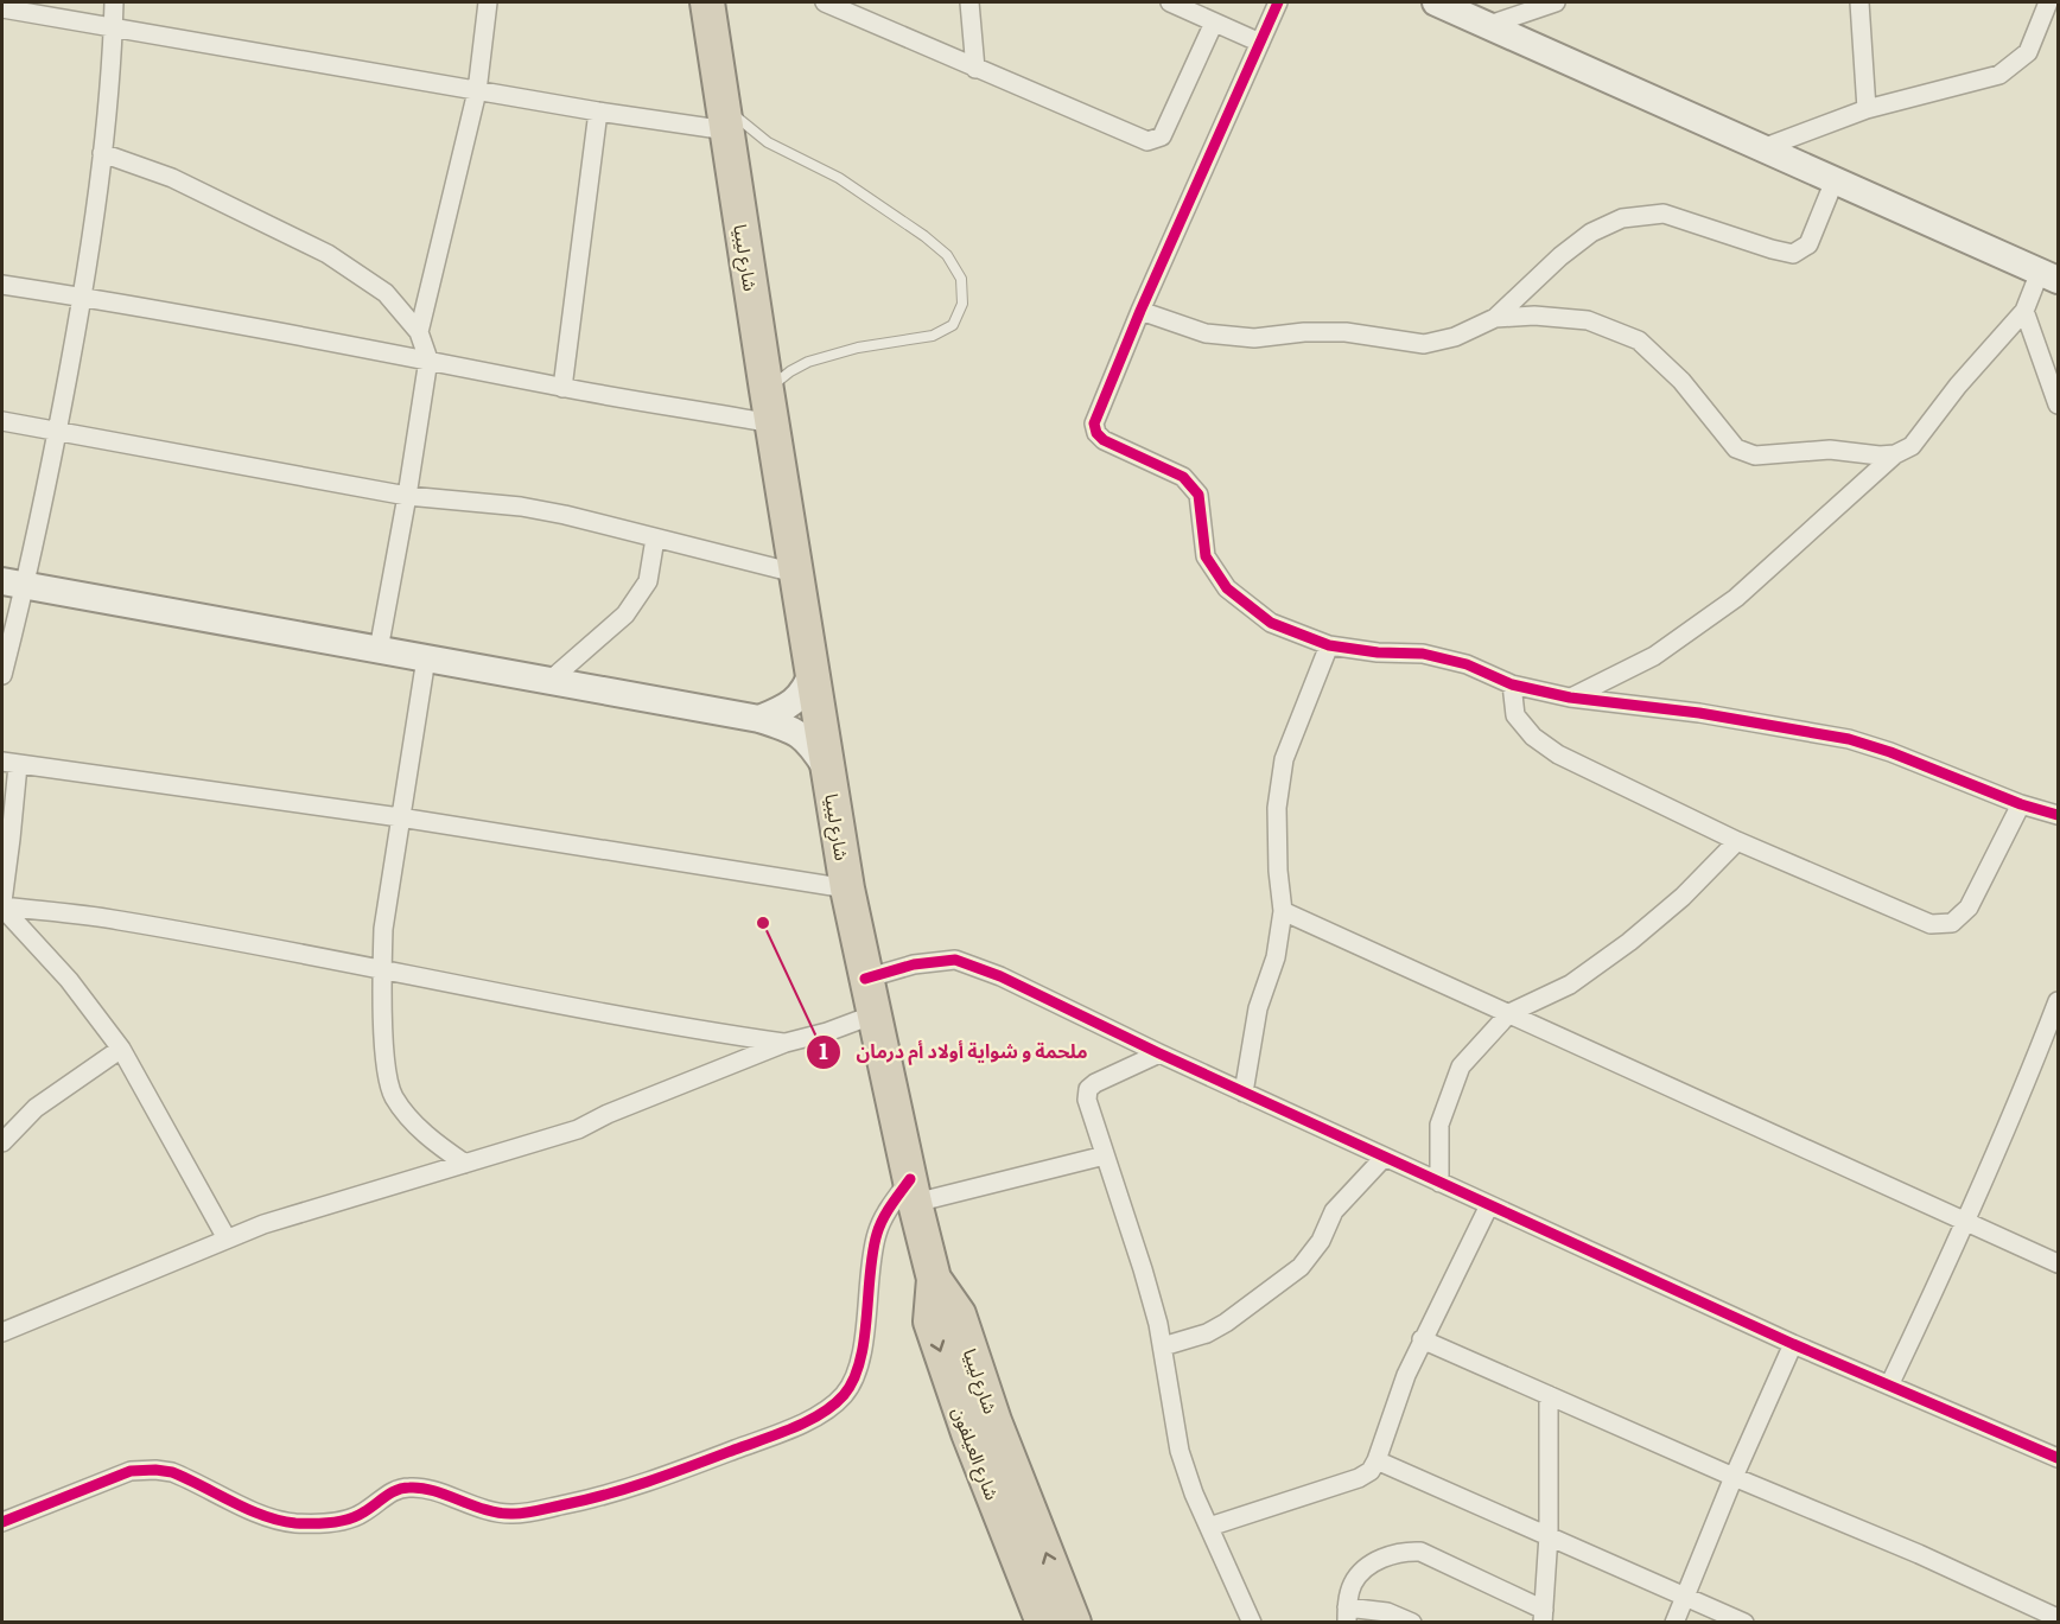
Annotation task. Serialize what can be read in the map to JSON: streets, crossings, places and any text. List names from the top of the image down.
{
  "streets": {
    "highway": ["شارع ليبيا", "شارع العيلفون"]
  },
  "crossings": [
    ["شارع ليبيا", "شارع العيلفون"]
  ],
  "one_way": ["شارع العيلفون"],
  "places": ["ملحمة و شواية أولاد أم درمان"]
}
